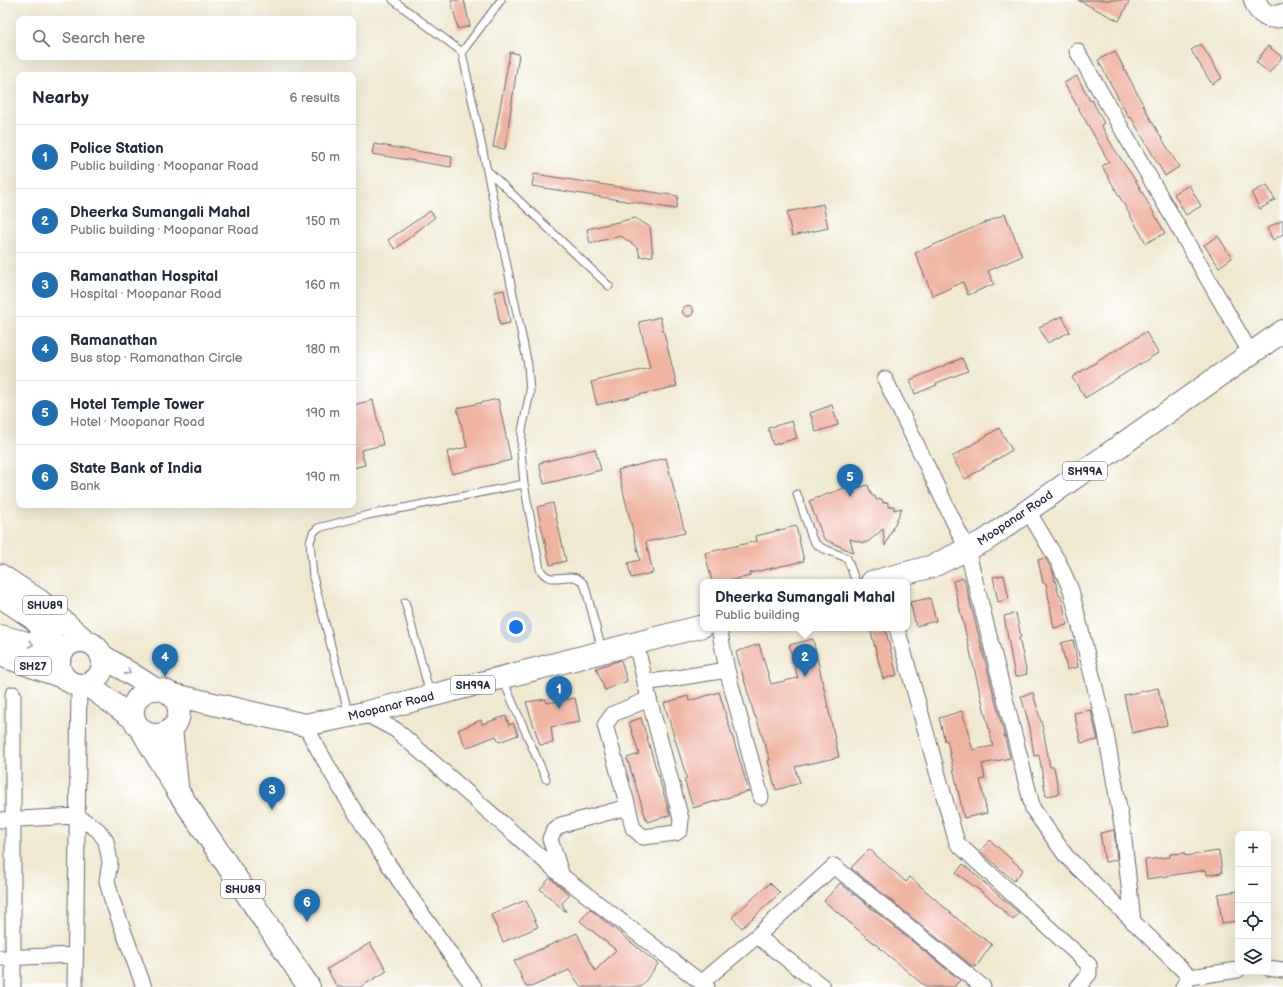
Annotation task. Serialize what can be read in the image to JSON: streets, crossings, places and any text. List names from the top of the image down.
{
  "streets": {
    "main road": [
      "SH99A",
      "Moopanar Road",
      "SHU89",
      "SH27"
    ]
  },
  "crossings": [
    ["Moopanar Road", "SHU89"],
    ["SHU89", "SH27"]
  ],
  "page": {
    "search": "Search here",
    "heading": ["Nearby", "6 results"],
    "list": [
      {
        "mark": "1",
        "name": "Police Station",
        "note": "Public building · Moopanar Road",
        "value": "50 m"
      },
      {
        "mark": "2",
        "name": "Dheerka Sumangali Mahal",
        "note": "Public building · Moopanar Road",
        "value": "150 m"
      },
      {
        "mark": "3",
        "name": "Ramanathan Hospital",
        "note": "Hospital · Moopanar Road",
        "value": "160 m"
      },
      {
        "mark": "4",
        "name": "Ramanathan",
        "note": "Bus stop · Ramanathan Circle",
        "value": "180 m"
      },
      {
        "mark": "5",
        "name": "Hotel Temple Tower",
        "note": "Hotel · Moopanar Road",
        "value": "190 m"
      },
      {
        "mark": "6",
        "name": "State Bank of India",
        "note": "Bank",
        "value": "190 m"
      }
    ],
    "pins": [
      "5",
      "2",
      "4",
      "1",
      "3",
      "6"
    ],
    "popup": ["Dheerka Sumangali Mahal", "Public building"],
    "map_buttons": ["+", "−"]
  }
}
